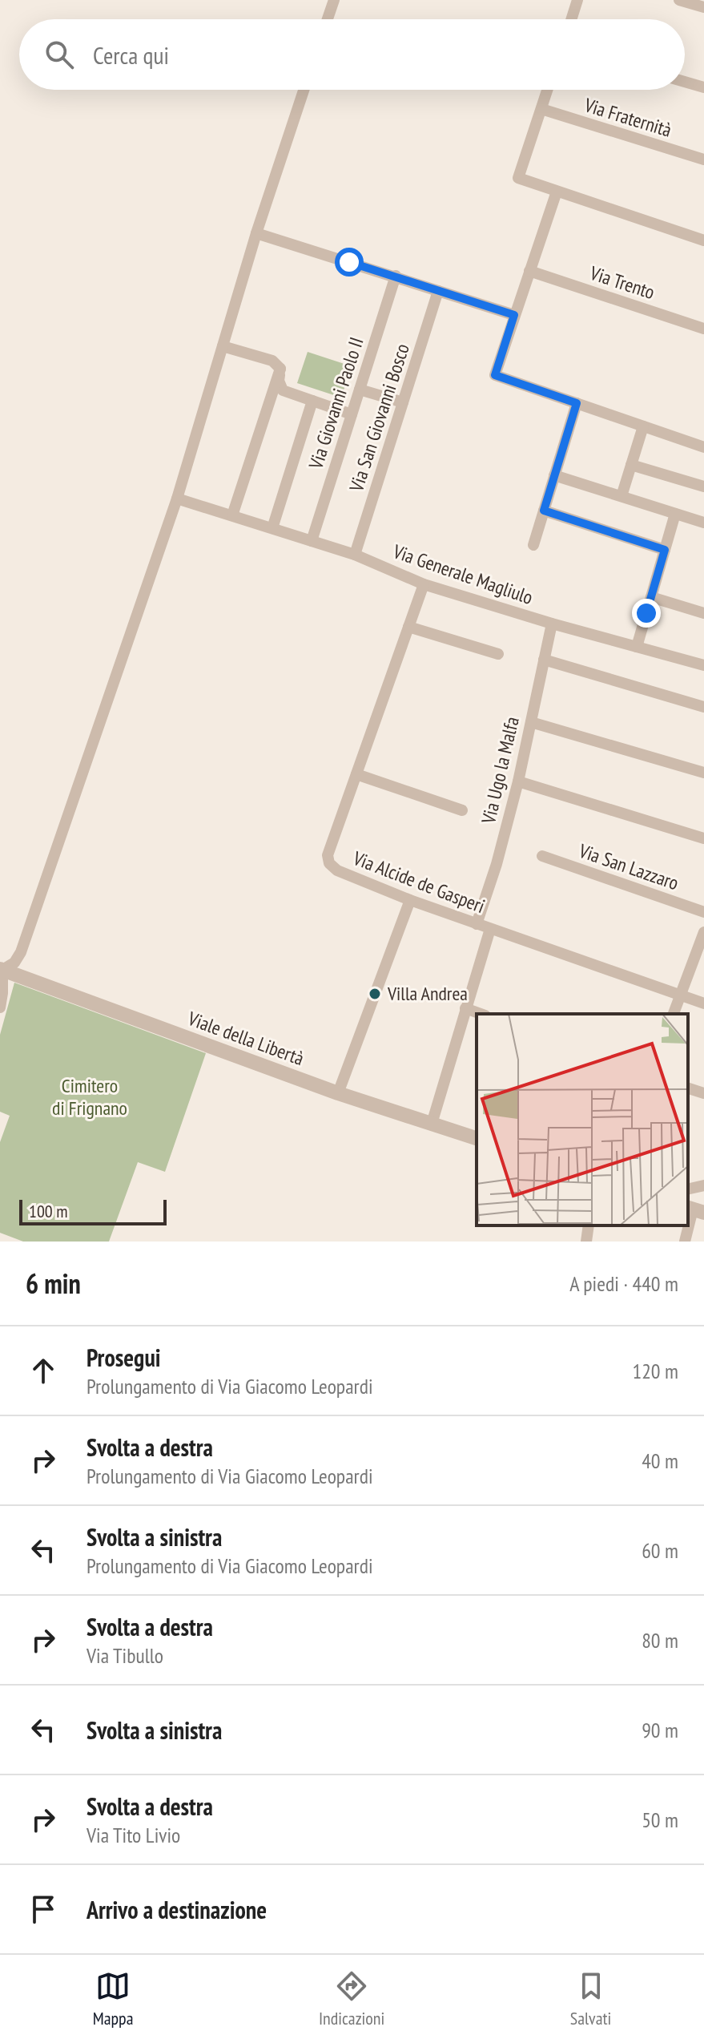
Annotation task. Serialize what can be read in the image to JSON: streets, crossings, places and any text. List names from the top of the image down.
{
  "streets": {
    "street": [
      "Via Fraternità",
      "Via Trento",
      "Via Giovanni Paolo II",
      "Via San Giovanni Bosco",
      "Via Generale Magliulo",
      "Via Ugo la Malfa",
      "Via San Lazzaro",
      "Via Alcide de Gasperi",
      "Viale della Libertà"
    ]
  },
  "crossings": [
    ["Via Giovanni Paolo II", "Via Generale Magliulo"],
    ["Via San Giovanni Bosco", "Via Generale Magliulo"],
    ["Via Generale Magliulo", "Via Ugo la Malfa"],
    ["Via Generale Magliulo", "Via Alcide de Gasperi"],
    ["Via Ugo la Malfa", "Via Alcide de Gasperi"]
  ],
  "parks": ["Cimitero di Frignano"],
  "places": ["Villa Andrea"],
  "scale_bar": "100 m",
  "page": {
    "search": "Cerca qui",
    "scale": "100 m",
    "heading": ["6 min", "A piedi · 440 m"],
    "list": [
      ["Prosegui", "Prolungamento di Via Giacomo Leopardi", "120 m"],
      ["Svolta a destra", "Prolungamento di Via Giacomo Leopardi", "40 m"],
      ["Svolta a sinistra", "Prolungamento di Via Giacomo Leopardi", "60 m"],
      ["Svolta a destra", "Via Tibullo", "80 m"],
      ["Svolta a sinistra", "90 m"],
      ["Svolta a destra", "Via Tito Livio", "50 m"],
      "Arrivo a destinazione"
    ],
    "nav": ["Mappa", "Indicazioni", "Salvati"]
  }
}
